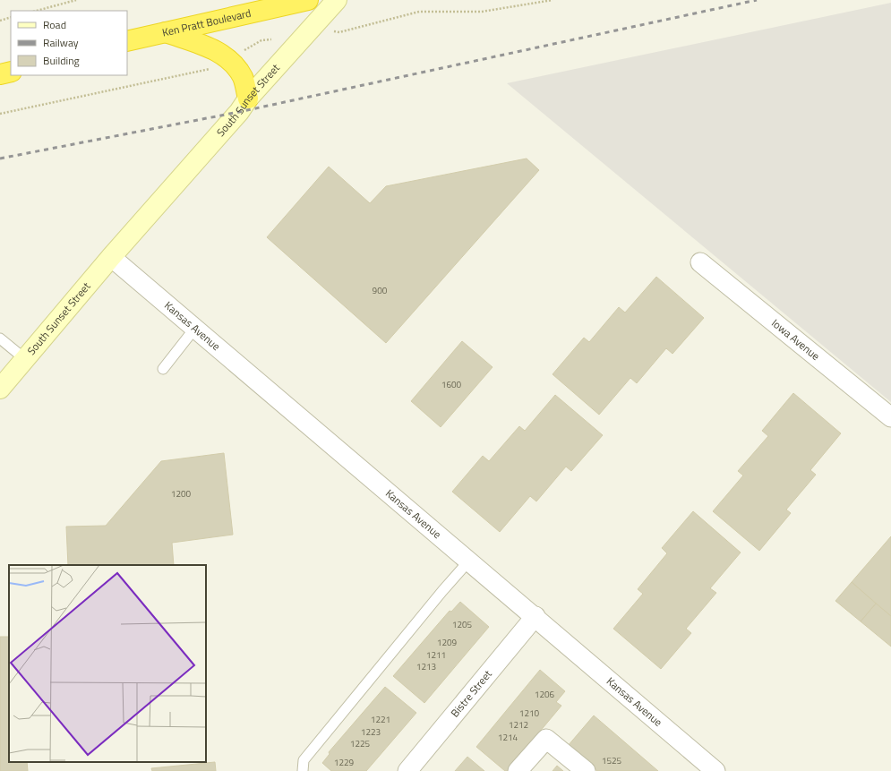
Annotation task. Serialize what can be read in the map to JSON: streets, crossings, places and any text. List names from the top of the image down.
{
  "streets": {
    "highway": ["Ken Pratt Boulevard"],
    "street": [
      "South Sunset Street",
      "Kansas Avenue",
      "Iowa Avenue",
      "Bistre Street"
    ]
  },
  "crossings": [
    ["South Sunset Street", "Kansas Avenue"],
    ["Kansas Avenue", "Bistre Street"]
  ],
  "house_numbers": [
    "900",
    "1600",
    "1200",
    "1205",
    "1209",
    "1211",
    "1213",
    "1206",
    "1210",
    "1221",
    "1212",
    "1223",
    "1214",
    "1225",
    "1525",
    "1229"
  ],
  "legend": ["Road", "Railway", "Building"]
}
